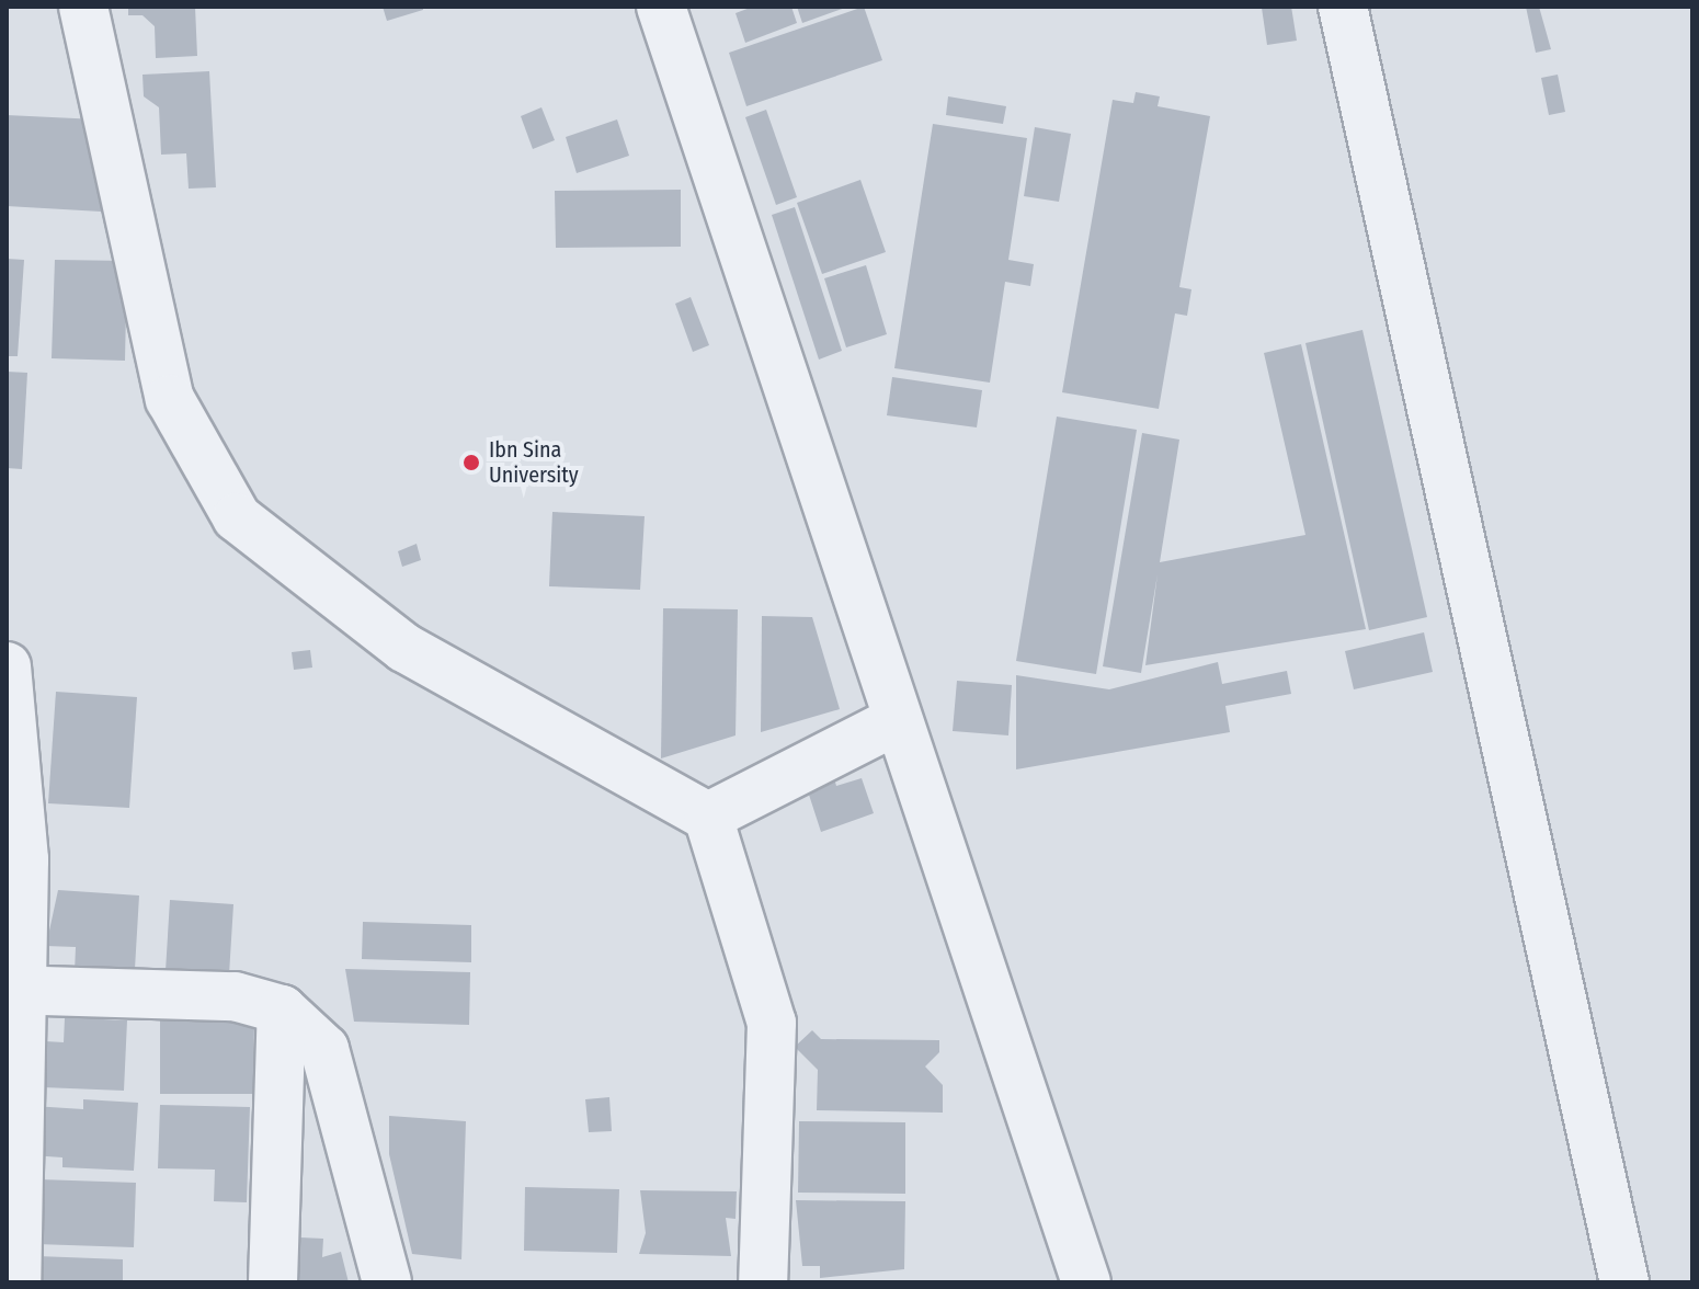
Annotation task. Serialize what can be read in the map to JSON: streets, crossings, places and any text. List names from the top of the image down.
{
  "places": ["Ibn Sina University"]
}
